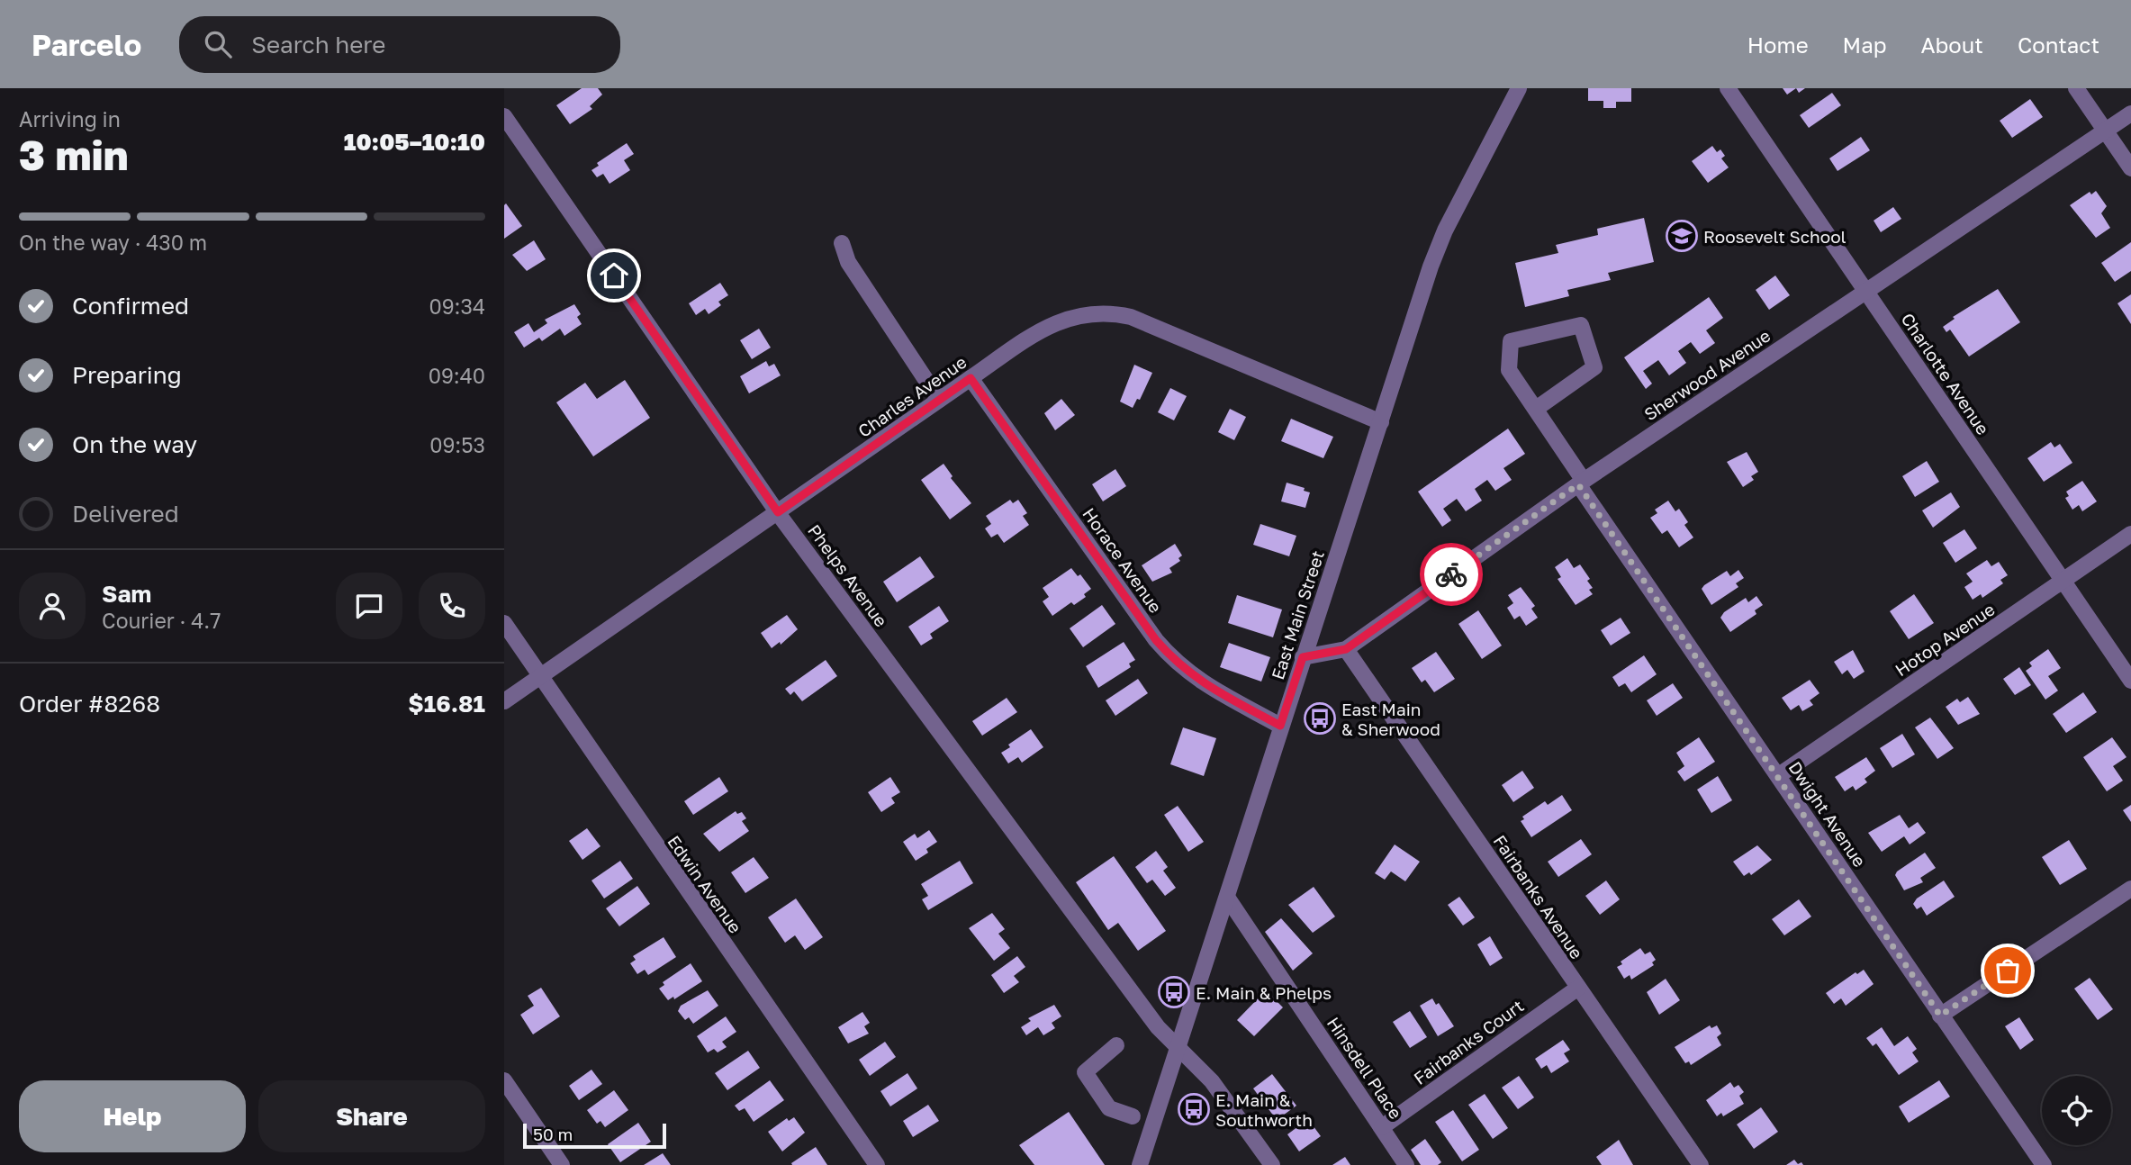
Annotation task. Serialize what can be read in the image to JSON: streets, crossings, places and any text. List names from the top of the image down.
{
  "streets": {
    "street": [
      "Charlotte Avenue",
      "Sherwood Avenue",
      "Charles Avenue",
      "Horace Avenue",
      "Phelps Avenue",
      "East Main Street",
      "Hotop Avenue",
      "Dwight Avenue",
      "Edwin Avenue",
      "Fairbanks Avenue",
      "Fairbanks Court",
      "Hinsdell Place"
    ]
  },
  "crossings": [
    ["Charlotte Avenue", "Sherwood Avenue"],
    ["Charlotte Avenue", "Hotop Avenue"],
    ["Sherwood Avenue", "East Main Street"],
    ["Sherwood Avenue", "Dwight Avenue"],
    ["Sherwood Avenue", "Fairbanks Avenue"],
    ["Charles Avenue", "Horace Avenue"],
    ["Charles Avenue", "Phelps Avenue"],
    ["Charles Avenue", "East Main Street"],
    ["Charles Avenue", "Edwin Avenue"],
    ["Horace Avenue", "East Main Street"],
    ["Phelps Avenue", "East Main Street"],
    ["East Main Street", "Hinsdell Place"],
    ["Hotop Avenue", "Dwight Avenue"],
    ["Fairbanks Avenue", "Fairbanks Court"],
    ["Fairbanks Court", "Hinsdell Place"]
  ],
  "places": {
    "school or university": ["Roosevelt School"],
    "bus stop": ["East Main & Sherwood", "E. Main & Phelps", "E. Main & Southworth"]
  },
  "scale_bar": "50 m",
  "page": {
    "header": "Parcelo",
    "search": "Search here",
    "nav": [
      "Home",
      "Map",
      "About",
      "Contact"
    ],
    "heading": ["3 min", "Arriving in", "10:05–10:10"],
    "panel": [
      "Sam",
      "Courier · 4.7",
      "Order #8268",
      "$16.81"
    ],
    "bar": "On the way · 430 m",
    "list": [
      ["Confirmed", "09:34"],
      ["Preparing", "09:40"],
      ["On the way", "09:53"],
      "Delivered"
    ],
    "buttons": ["Help", "Share"],
    "scale": "50 m"
  }
}
